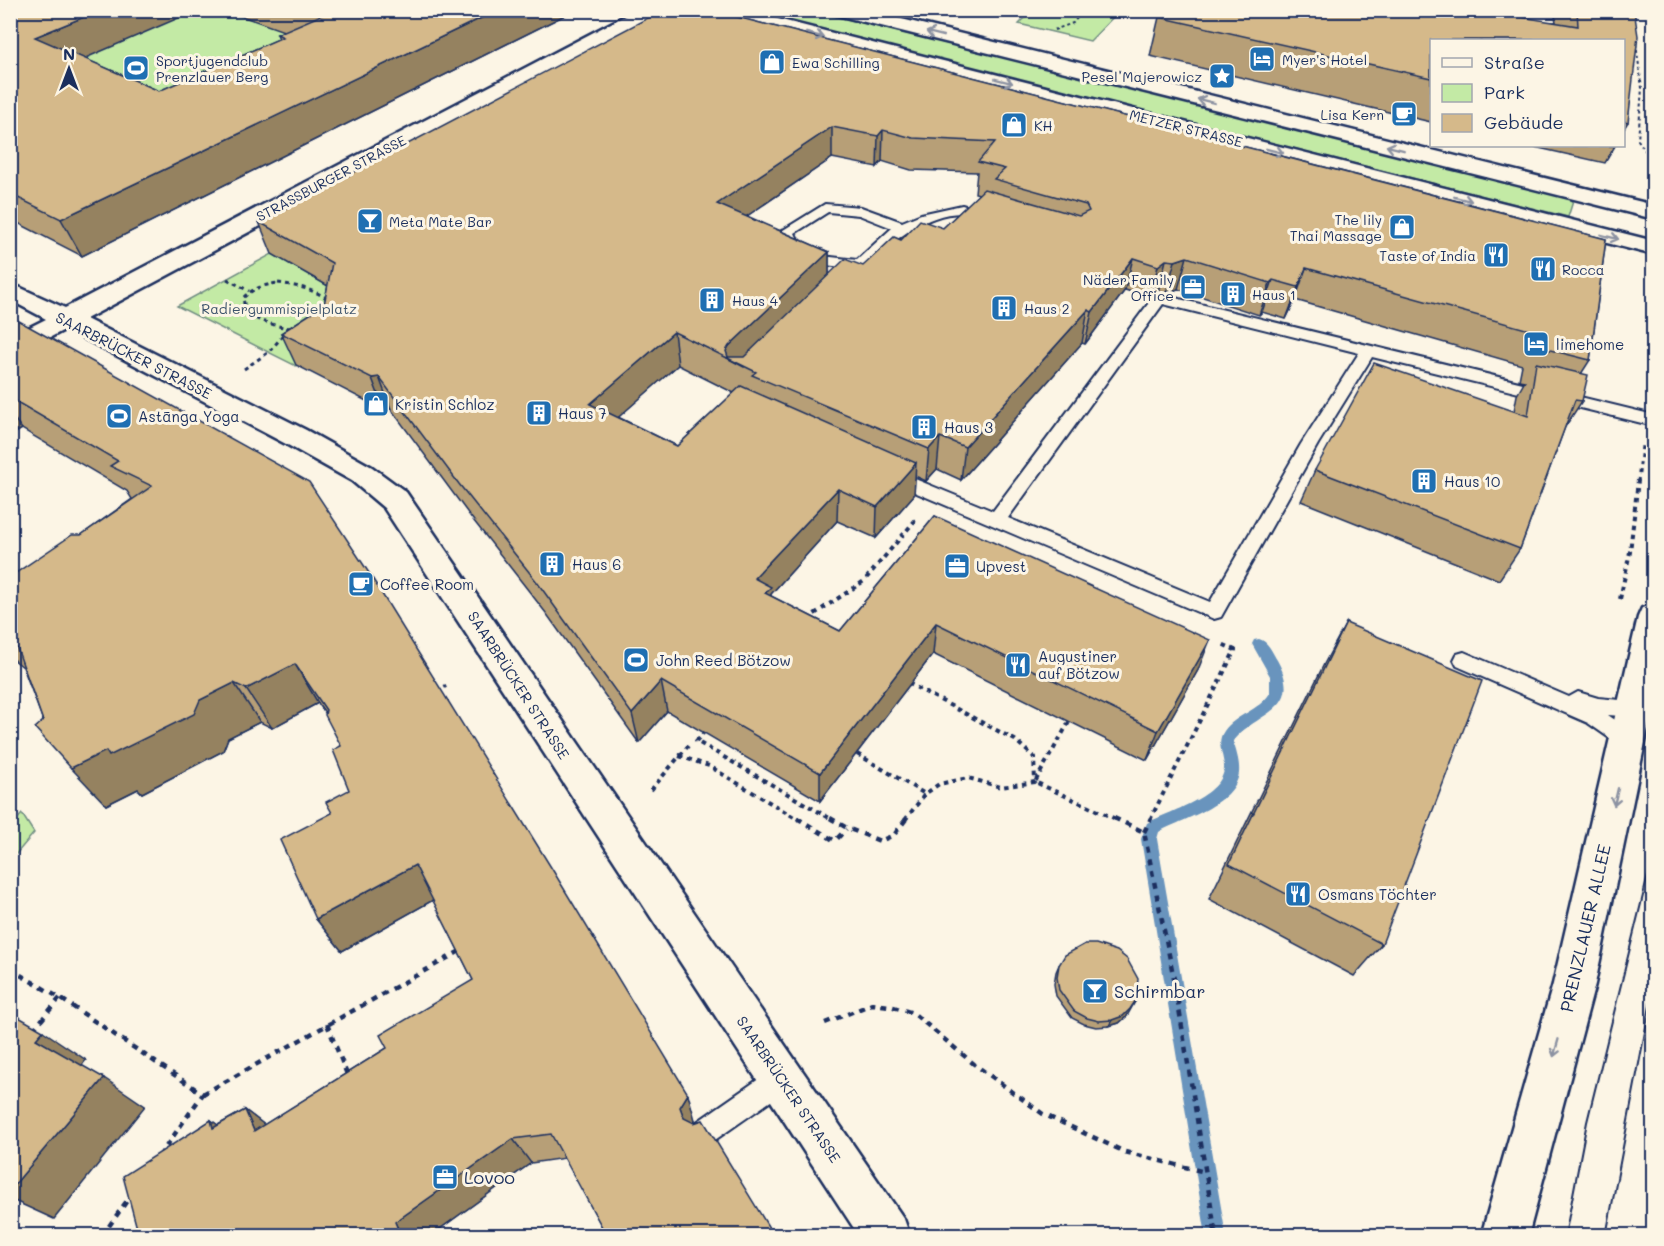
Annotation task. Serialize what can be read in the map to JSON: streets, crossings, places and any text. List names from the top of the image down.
{
  "streets": {
    "street": [
      "METZER STRASSE",
      "STRASSBURGER STRASSE",
      "SAARBRÜCKER STRASSE",
      "PRENZLAUER ALLEE"
    ]
  },
  "crossings": [
    ["STRASSBURGER STRASSE", "SAARBRÜCKER STRASSE"]
  ],
  "one_way": ["PRENZLAUER ALLEE"],
  "parks": ["Radiergummispielplatz"],
  "places": {
    "hotel": ["Myer's Hotel", "limehome"],
    "shop": [
      "Ewa Schilling",
      "KH",
      "The lily Thai Massage",
      "Kristin Schloz"
    ],
    "sports": ["Sportjugendclub Prenzlauer Berg", "Astānga Yoga", "John Reed Bötzow"],
    "place": ["Pesel Majerowicz"],
    "cafe": ["Lisa Kern", "Coffee Room"],
    "bar": ["Meta Mate Bar", "Schirmbar"],
    "restaurant": [
      "Taste of India",
      "Rocca",
      "Augustiner auf Bötzow",
      "Osmans Töchter"
    ],
    "office": ["Näder Family Office", "Upvest", "Lovoo"],
    "building": [
      "Haus 1",
      "Haus 4",
      "Haus 2",
      "Haus 7",
      "Haus 3",
      "Haus 10",
      "Haus 6"
    ]
  },
  "legend": ["Straße", "Park", "Gebäude"],
  "north": "top"
}
